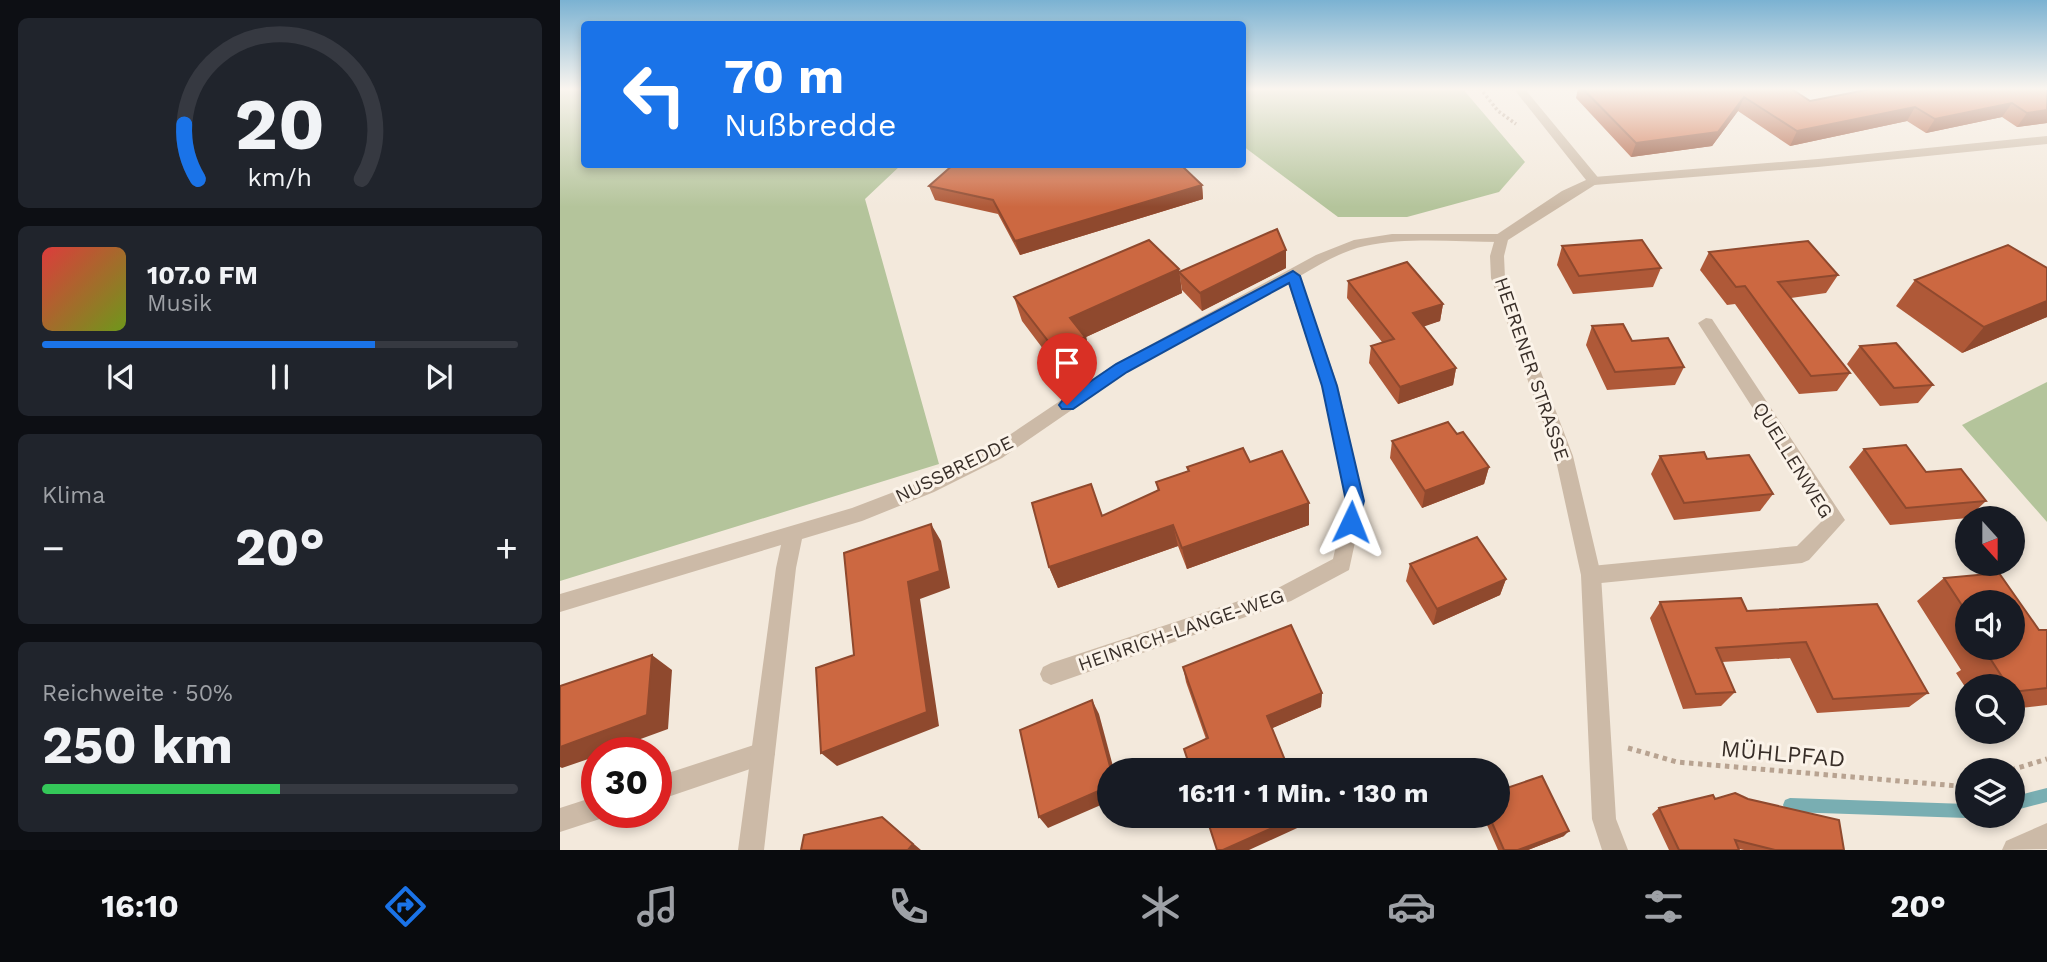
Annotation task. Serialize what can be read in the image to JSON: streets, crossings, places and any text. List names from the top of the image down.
{
  "streets": {
    "street": [
      "HEERENER STRASSE",
      "QUELLENWEG",
      "NUSSBREDDE",
      "HEINRICH-LANGE-WEG"
    ],
    "path": ["MÜHLPFAD"]
  },
  "crossings": [
    ["HEERENER STRASSE", "QUELLENWEG"],
    ["HEERENER STRASSE", "NUSSBREDDE"],
    ["HEERENER STRASSE", "MÜHLPFAD"],
    ["NUSSBREDDE", "HEINRICH-LANGE-WEG"]
  ],
  "north": "bottom",
  "page": {
    "turn": ["70 m", "Nußbredde"],
    "song": ["107.0 FM", "Musik"],
    "tile": [
      "Klima",
      ["Reichweite · 50%", "250 km"]
    ],
    "heat": ["−", "20°", "+"],
    "limit": "30",
    "trip": "16:11 · 1 Min. · 130 m",
    "tabs": ["16:10", "20°"],
    "gauge": ["20", "km/h"]
  }
}
